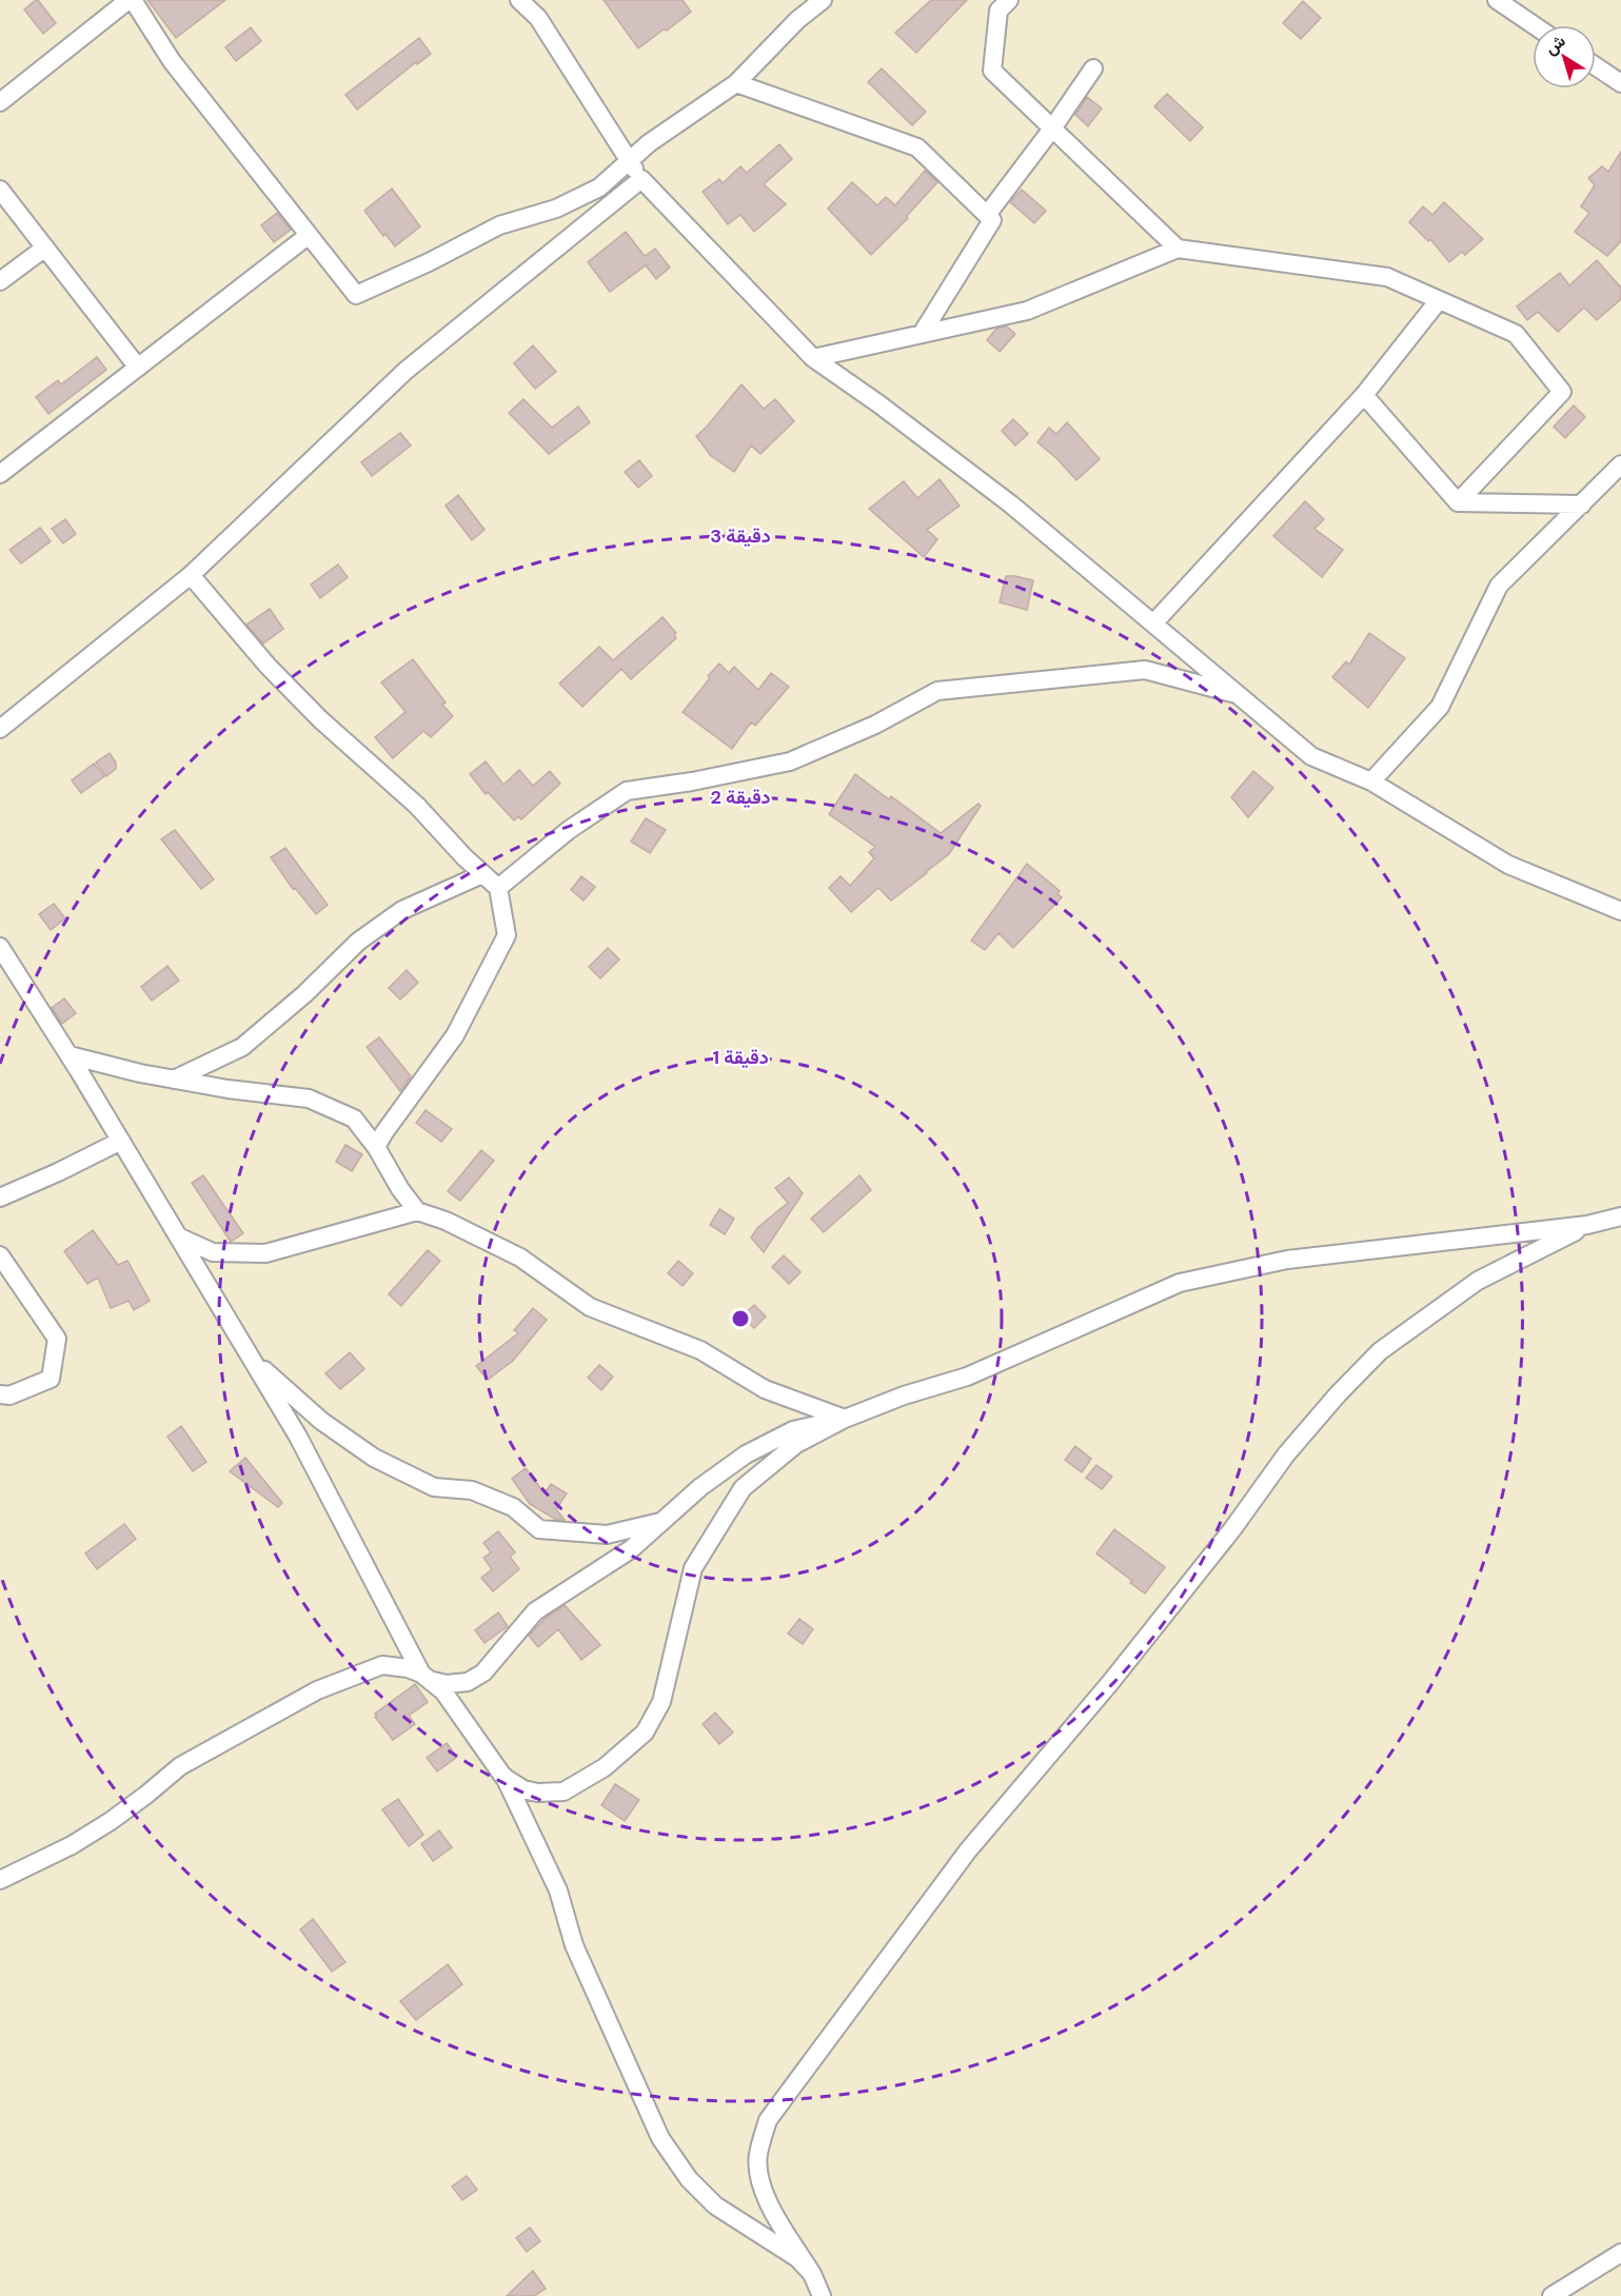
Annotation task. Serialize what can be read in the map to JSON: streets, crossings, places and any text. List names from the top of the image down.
{
  "north": "top left",
  "rings": ["3 دقيقة", "2 دقيقة", "1 دقيقة"]
}
